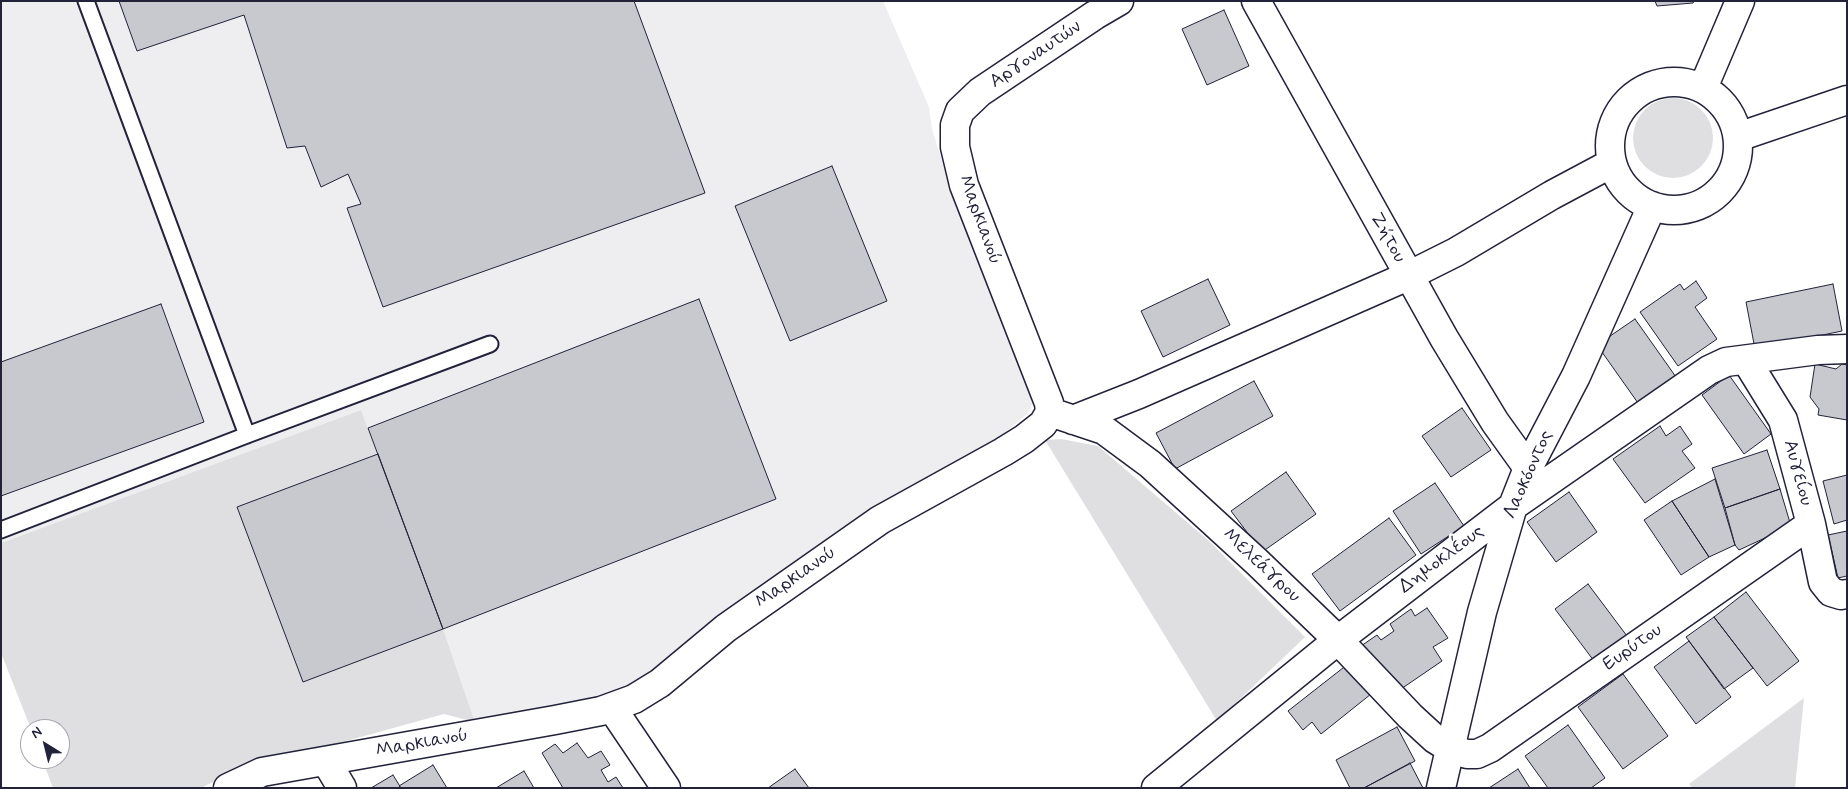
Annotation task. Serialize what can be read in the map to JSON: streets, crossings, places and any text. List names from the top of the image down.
{
  "streets": {
    "street": [
      "Αργοναυτών",
      "Μαρκιανού",
      "Ζήτου",
      "Αυγείου",
      "Λαοκόοντος",
      "Δημοκλέους",
      "Μελεάγρου",
      "Ευρύτου"
    ]
  },
  "crossings": [
    ["Αργοναυτών", "Μαρκιανού"],
    ["Μαρκιανού", "Μελεάγρου"],
    ["Ζήτου", "Λαοκόοντος"],
    ["Αυγείου", "Δημοκλέους"],
    ["Αυγείου", "Ευρύτου"],
    ["Λαοκόοντος", "Δημοκλέους"],
    ["Λαοκόοντος", "Μελεάγρου"],
    ["Λαοκόοντος", "Ευρύτου"],
    ["Δημοκλέους", "Μελεάγρου"],
    ["Μελεάγρου", "Ευρύτου"]
  ],
  "north": "top left"
}
